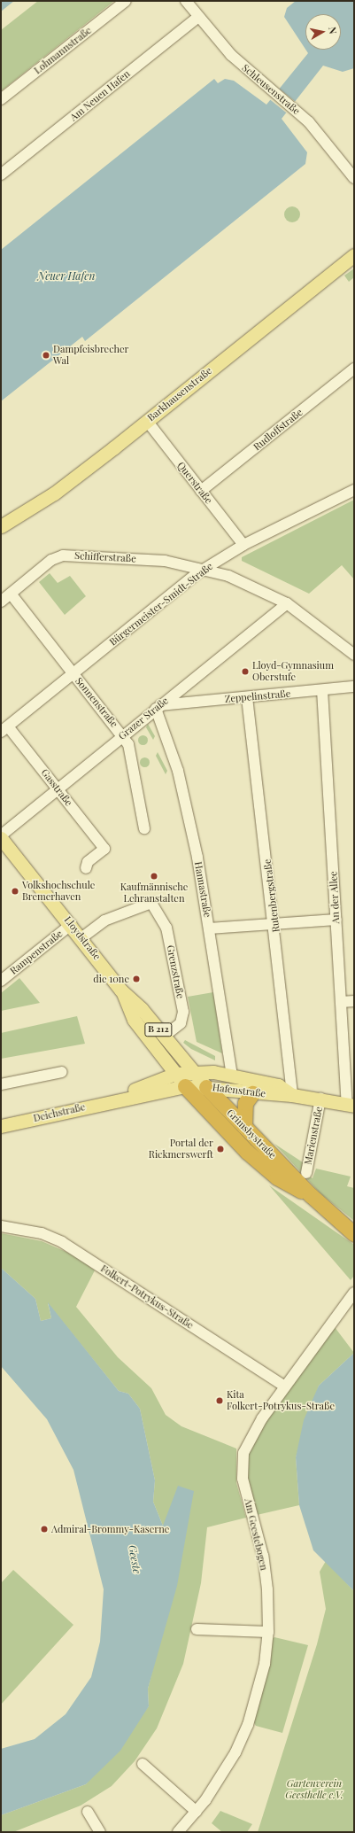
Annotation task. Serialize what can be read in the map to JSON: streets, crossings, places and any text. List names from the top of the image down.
{
  "streets": {
    "highway": ["Grimsbystraße"],
    "main road": [
      "Barkhausenstraße",
      "Lloydstraße",
      "B 212",
      "Hafenstraße",
      "Deichstraße"
    ],
    "street": [
      "Lohmannstraße",
      "Schleusenstraße",
      "Am Neuen Hafen",
      "Rudloffstraße",
      "Querstraße",
      "Schifferstraße",
      "Bürgermeister-Smidt-Straße",
      "Zeppelinstraße",
      "Sonnenstraße",
      "Grazer Straße",
      "Gasstraße",
      "Hannastraße",
      "Rutenbergstraße",
      "An der Allee",
      "Rampenstraße",
      "Grenzstraße",
      "Marienstraße",
      "Folkert-Potrykus-Straße",
      "Am Geestebogen"
    ]
  },
  "crossings": [
    ["Schleusenstraße", "Am Neuen Hafen"],
    ["Barkhausenstraße", "Querstraße"],
    ["Rudloffstraße", "Querstraße"],
    ["Querstraße", "Bürgermeister-Smidt-Straße"],
    ["Schifferstraße", "Bürgermeister-Smidt-Straße"],
    ["Schifferstraße", "Sonnenstraße"],
    ["Schifferstraße", "Grazer Straße"],
    ["Bürgermeister-Smidt-Straße", "Sonnenstraße"],
    ["Bürgermeister-Smidt-Straße", "Gasstraße"],
    ["Zeppelinstraße", "Grazer Straße"],
    ["Zeppelinstraße", "Hannastraße"],
    ["Zeppelinstraße", "Rutenbergstraße"],
    ["Zeppelinstraße", "An der Allee"],
    ["Sonnenstraße", "Grazer Straße"],
    ["Grazer Straße", "Gasstraße"],
    ["Grazer Straße", "Hannastraße"],
    ["Hannastraße", "Hafenstraße"],
    ["Rutenbergstraße", "Hafenstraße"],
    ["An der Allee", "Hafenstraße"],
    ["Lloydstraße", "Rampenstraße"],
    ["Lloydstraße", "Grenzstraße"],
    ["Lloydstraße", "B 212"],
    ["Lloydstraße", "Hafenstraße"],
    ["Lloydstraße", "Deichstraße"],
    ["Lloydstraße", "Grimsbystraße"],
    ["Grenzstraße", "B 212"],
    ["B 212", "Hafenstraße"],
    ["B 212", "Deichstraße"],
    ["B 212", "Grimsbystraße"],
    ["Hafenstraße", "Deichstraße"],
    ["Hafenstraße", "Grimsbystraße"],
    ["Hafenstraße", "Marienstraße"],
    ["Deichstraße", "Grimsbystraße"],
    ["Folkert-Potrykus-Straße", "Am Geestebogen"]
  ],
  "water": ["Neuer Hafen", "Geeste"],
  "parks": ["Gartenverein Geesthelle e.V."],
  "places": [
    "Dampfeisbrecher Wal",
    "Lloyd-Gymnasium Oberstufe",
    "Kaufmännische Lehranstalten",
    "Volkshochschule Bremerhaven",
    "die 10ne",
    "Portal der Rickmerswerft",
    "Kita Folkert-Potrykus-Straße",
    "Admiral-Brommy-Kaserne"
  ],
  "north": "right"
}
